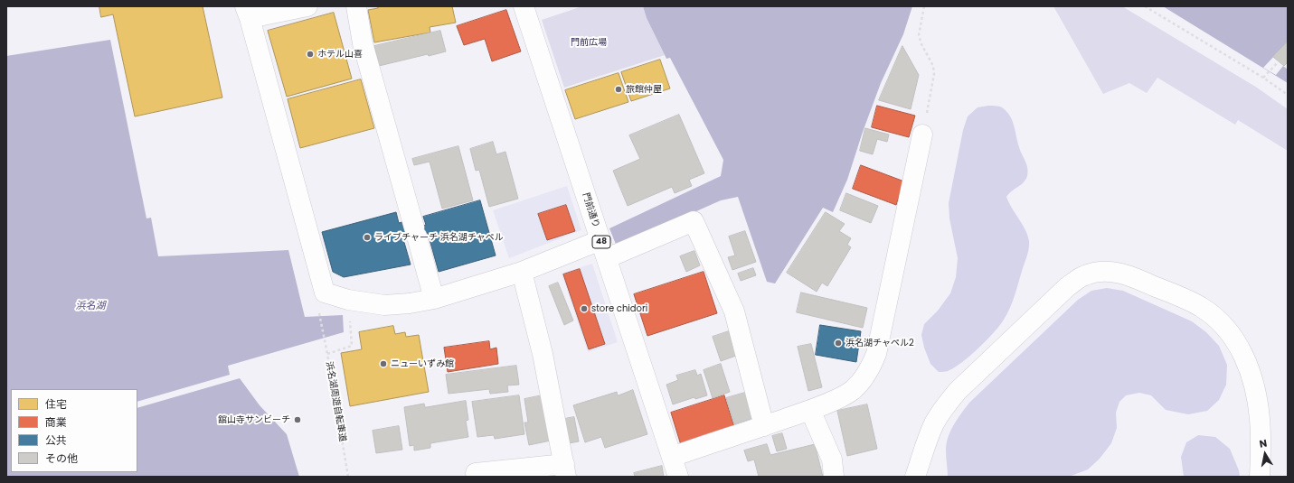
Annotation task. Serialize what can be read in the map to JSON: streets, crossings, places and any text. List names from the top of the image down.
{
  "streets": {
    "street": ["門前通り", "48"],
    "path": ["浜名湖周遊自転車道"]
  },
  "water": ["浜名湖"],
  "parks": ["門前広場"],
  "places": [
    "ホテル山喜",
    "旅館仲屋",
    "ライブチャーチ 浜名湖チャペル",
    "store chidori",
    "浜名湖チャペル2",
    "ニューいずみ館",
    "舘山寺サンビーチ"
  ],
  "legend": [
    "住宅",
    "商業",
    "公共",
    "その他"
  ],
  "north": "top"
}
